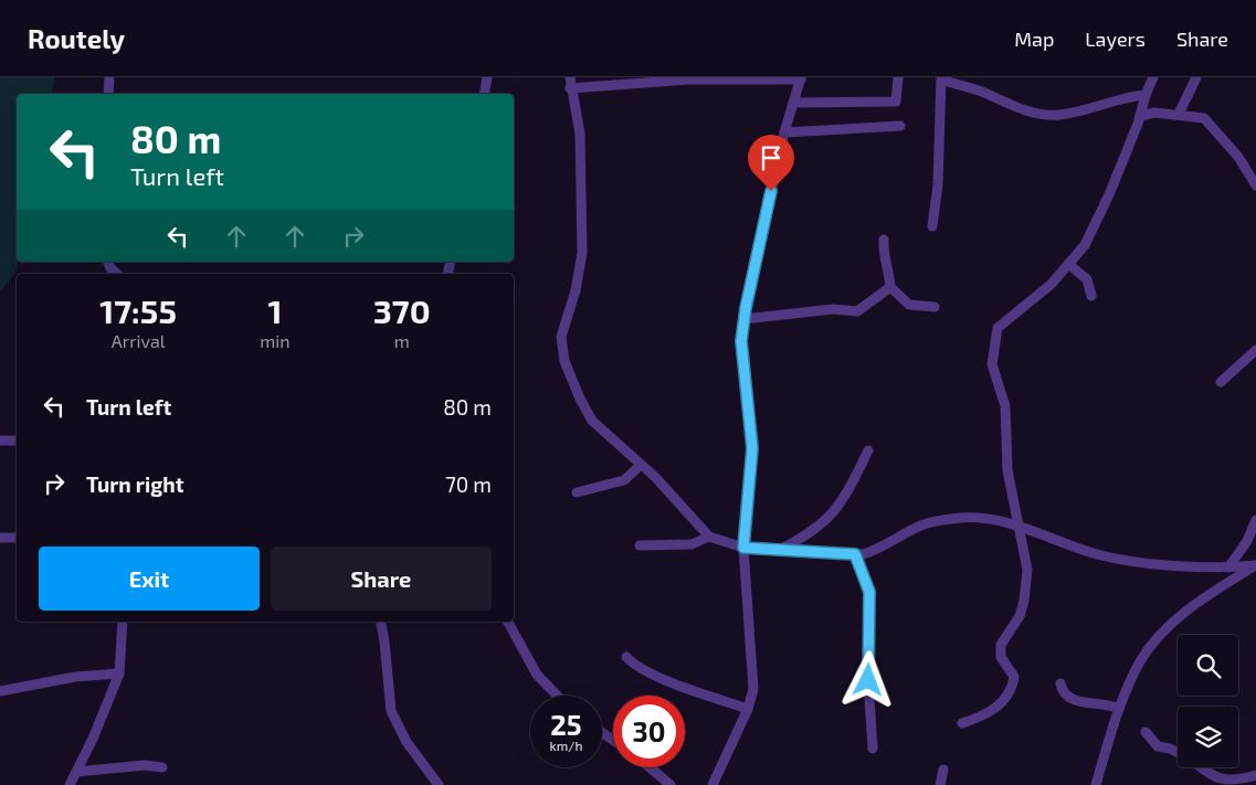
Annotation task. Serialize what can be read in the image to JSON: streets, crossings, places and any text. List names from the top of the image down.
{
  "page": {
    "header": "Routely",
    "nav": ["Map", "Layers", "Share"],
    "turn": ["80 m", "Turn left"],
    "eta": [
      "17:55",
      "Arrival",
      "1",
      "min",
      "370",
      "m"
    ],
    "list": [
      {
        "name": "Turn left",
        "value": "80 m"
      },
      {
        "name": "Turn right",
        "value": "70 m"
      }
    ],
    "buttons": ["Exit", "Share"],
    "speed": "25 km/h",
    "limit": "30"
  }
}
